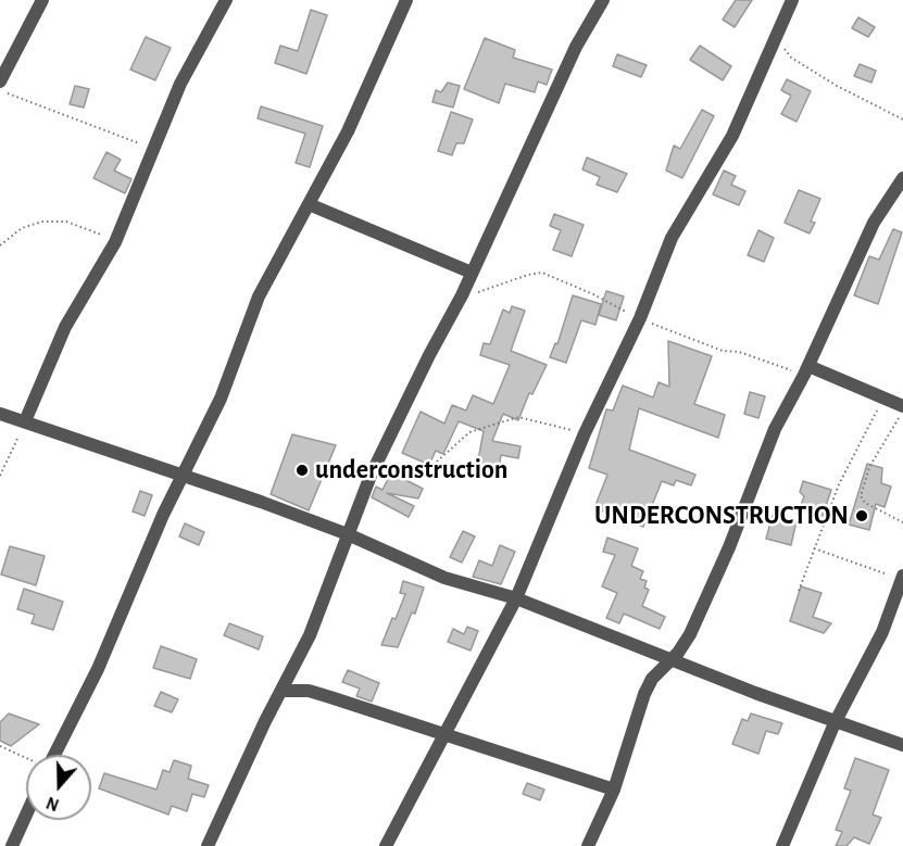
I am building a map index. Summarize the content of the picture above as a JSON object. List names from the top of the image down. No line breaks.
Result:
{"places":["underconstruction","UNDERCONSTRUCTION"],"north":"bottom"}
